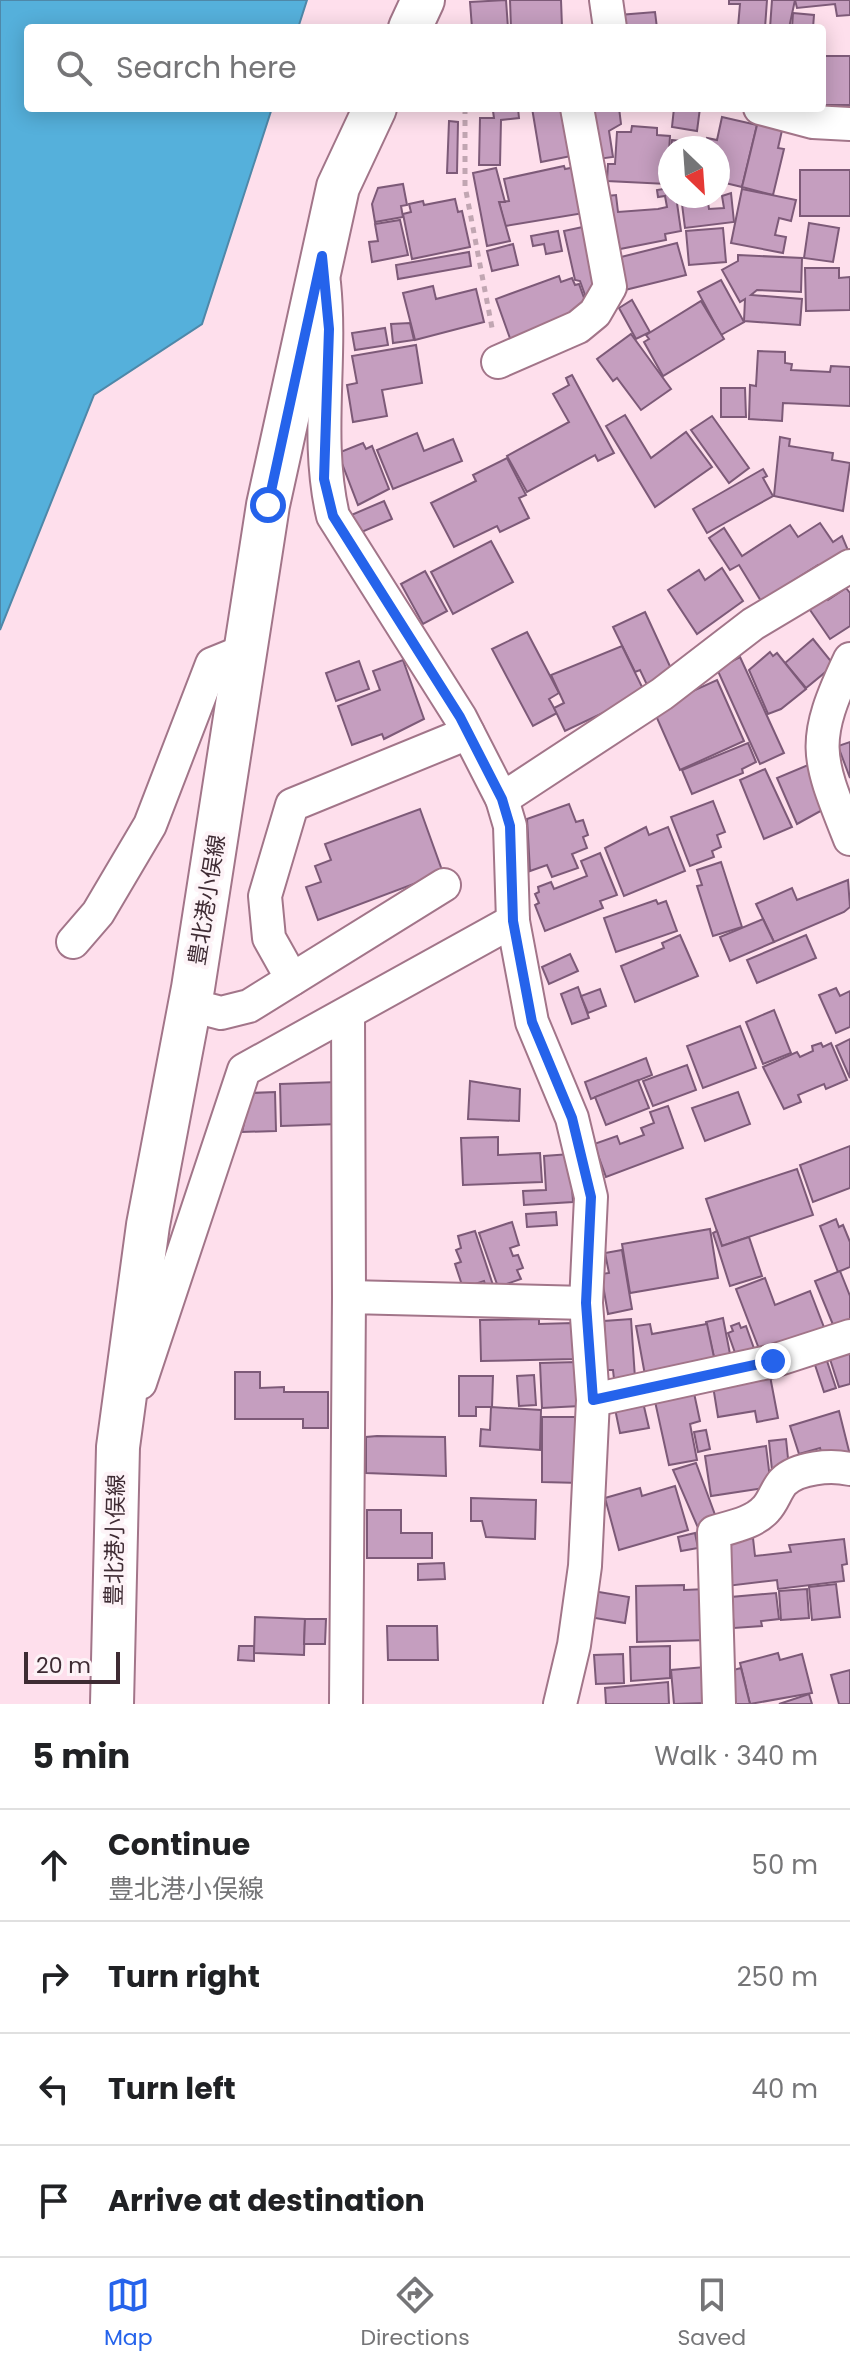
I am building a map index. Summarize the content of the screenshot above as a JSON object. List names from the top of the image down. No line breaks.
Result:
{"streets":{"main road":["豊北港小俣線"]},"scale_bar":"20 m","north":"bottom right","page":{"search":"Search here","scale":"20 m","heading":["5 min","Walk · 340 m"],"list":[["Continue","豊北港小俣線","50 m"],["Turn right","250 m"],["Turn left","40 m"],"Arrive at destination"],"nav":["Map","Directions","Saved"]}}
